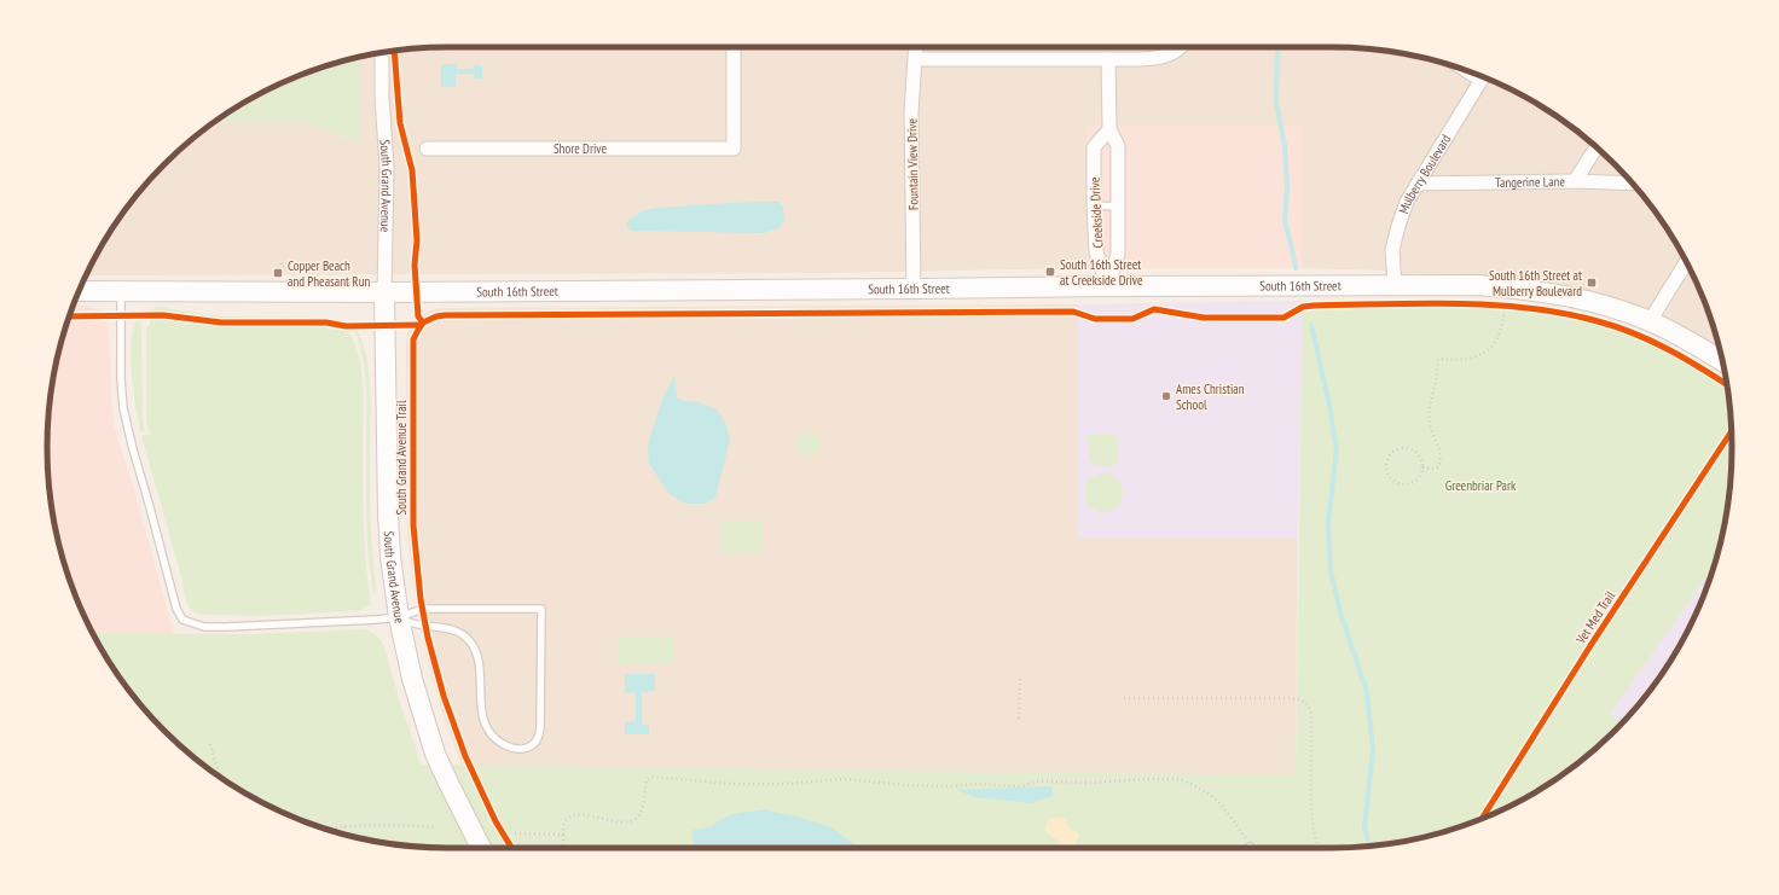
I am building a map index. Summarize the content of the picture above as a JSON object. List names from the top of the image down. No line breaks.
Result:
{"streets":{"main road":["South Grand Avenue","South 16th Street"],"street":["Shore Drive","Fountain View Drive","Mulberry Boulevard","Tangerine Lane","Creekside Drive"],"cycle path":["South Grand Avenue Trail","Vet Med Trail"]},"crossings":[["Fountain View Drive","South 16th Street"],["Mulberry Boulevard","Tangerine Lane"],["Mulberry Boulevard","South 16th Street"],["South Grand Avenue","South 16th Street"],["Creekside Drive","South 16th Street"]],"parks":["Greenbriar Park"],"places":{"transit":["South 16th Street at Creekside Drive","Copper Beach and Pheasant Run","South 16th Street at Mulberry Boulevard"],"other":["Ames Christian School"]}}
